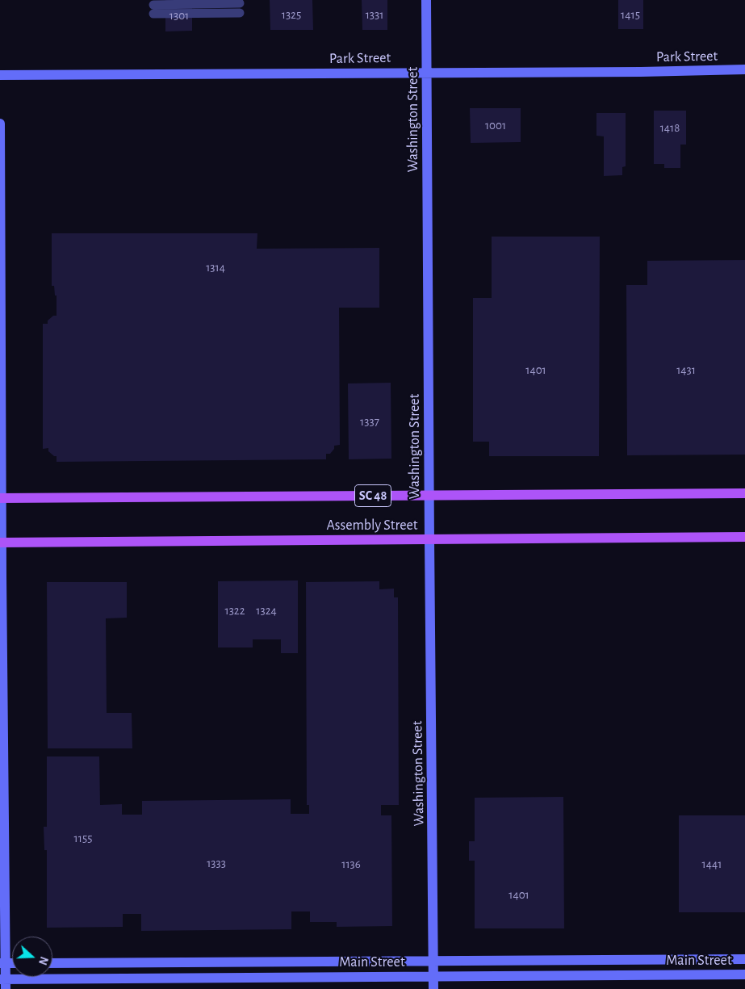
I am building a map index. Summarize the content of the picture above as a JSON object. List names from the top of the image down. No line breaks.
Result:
{"streets":{"main road":["SC 48","Assembly Street"],"street":["Park Street","Washington Street","Main Street"]},"crossings":[["Park Street","Washington Street"],["Washington Street","Assembly Street"],["Washington Street","Main Street"]],"house_numbers":["1325","1331","1415","1301","1001","1418","1314","1401","1431","1337","1322","1324","1155","1333","1136","1441","1401"],"north":"right"}
